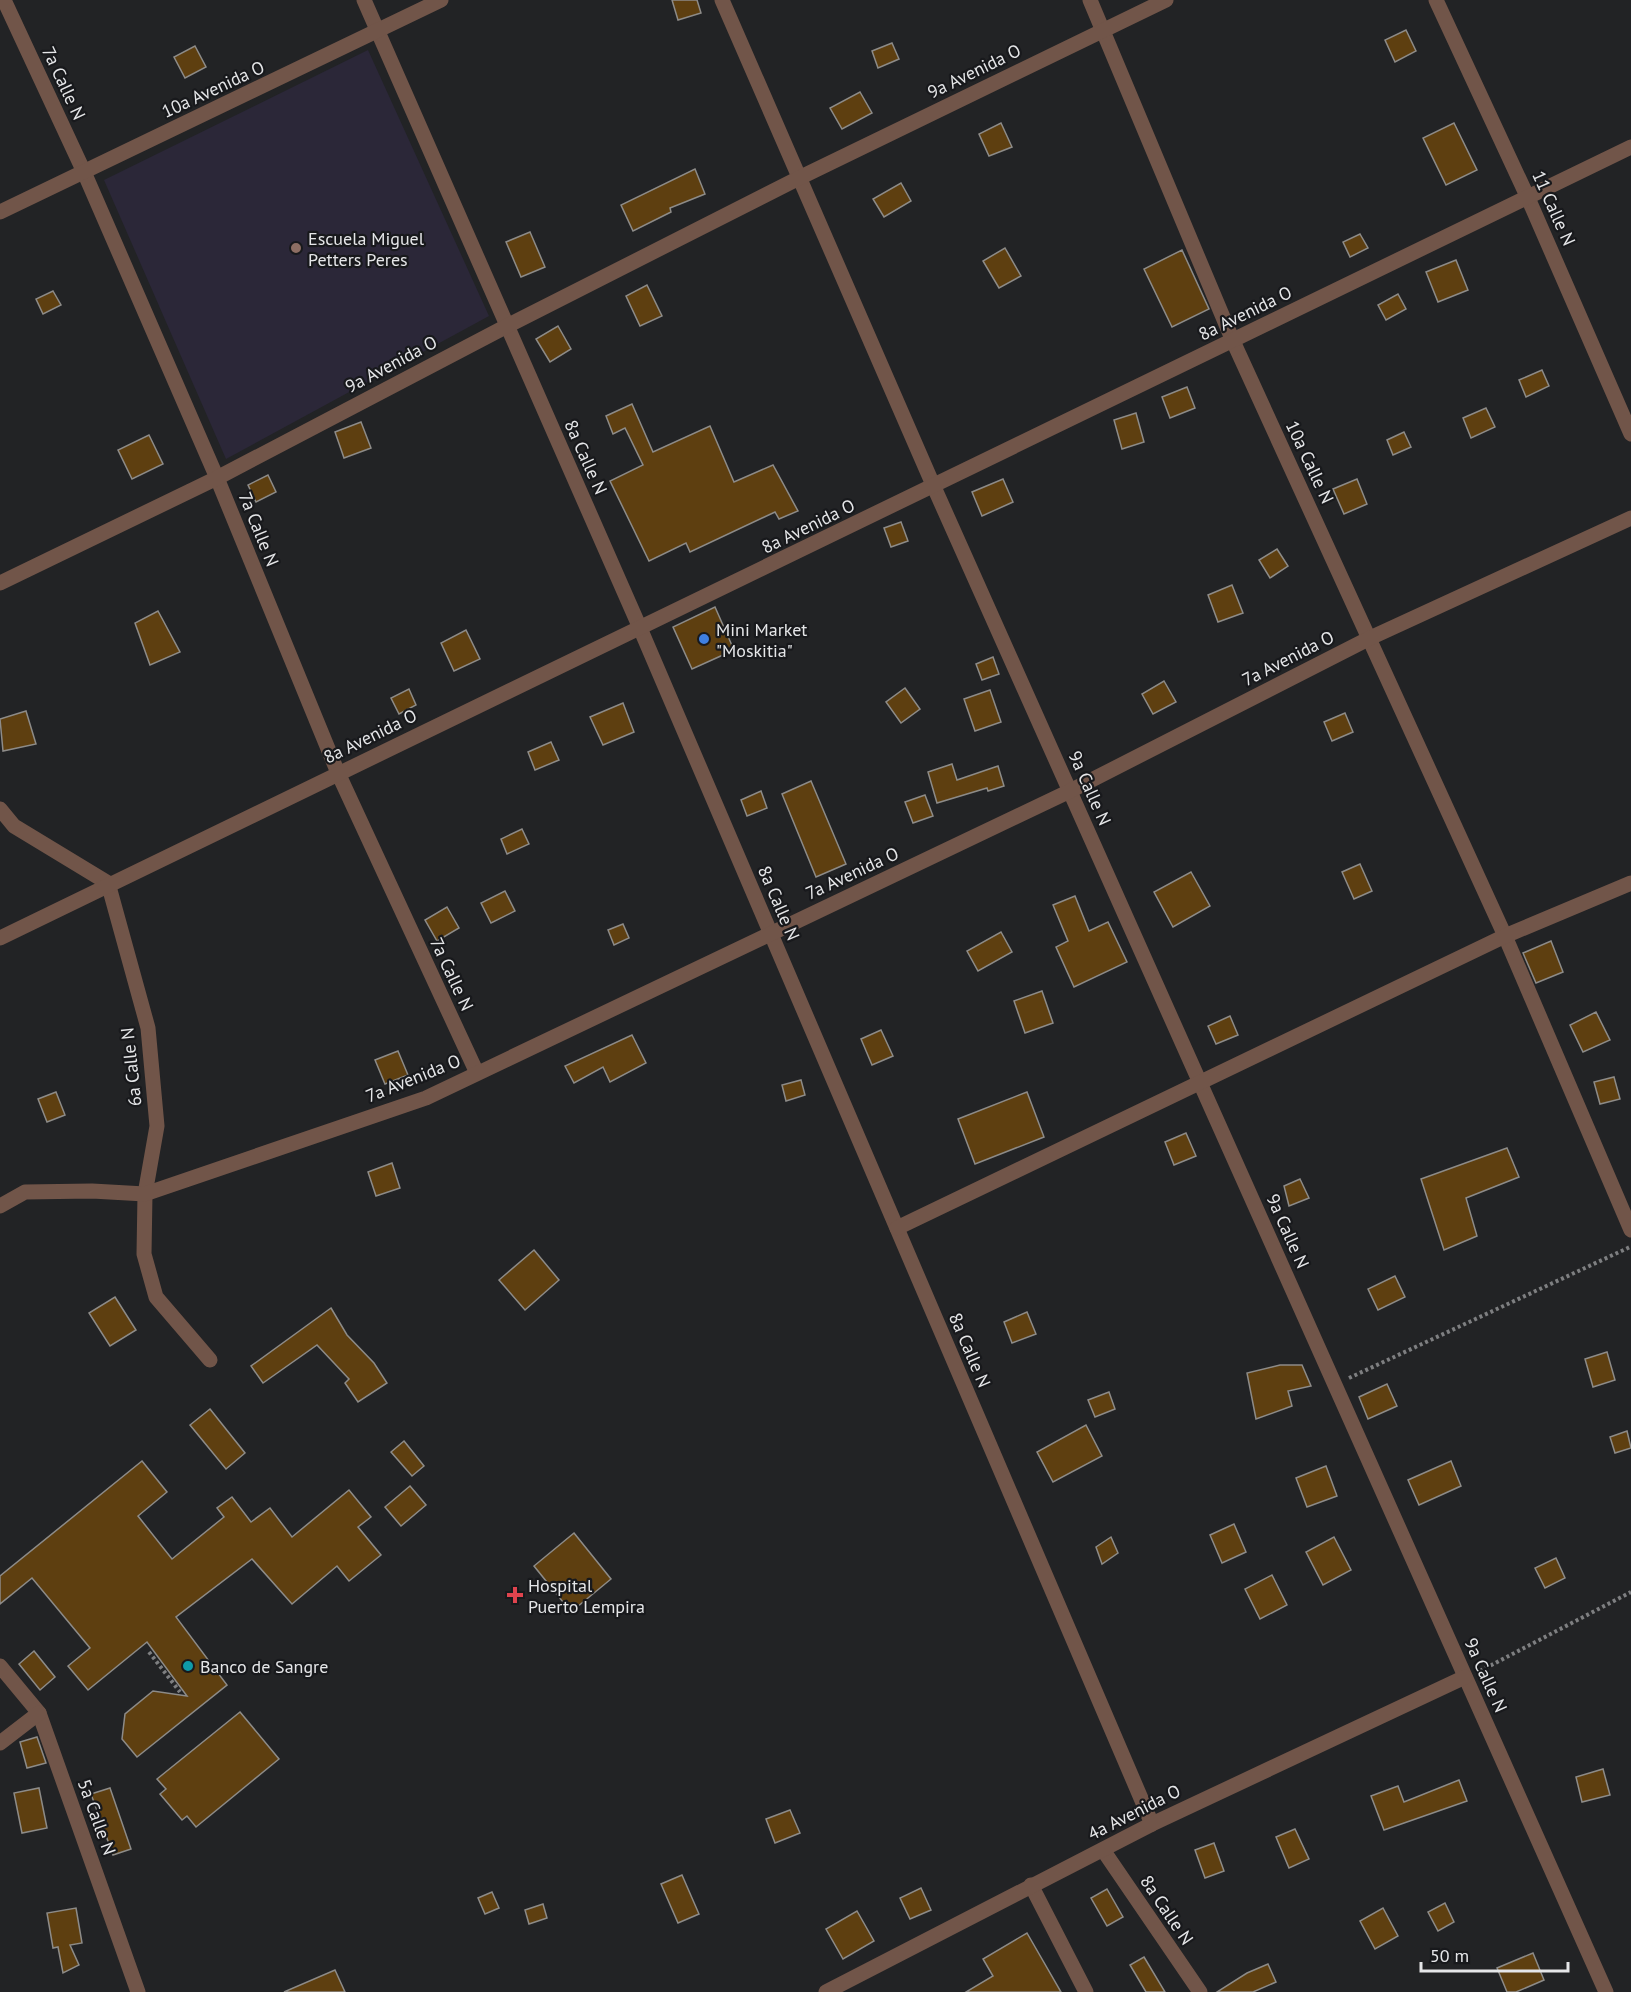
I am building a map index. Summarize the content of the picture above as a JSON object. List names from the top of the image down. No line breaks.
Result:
{"streets":{"street":["9a Avenida O","7a Calle N","10a Avenida O","11 Calle N","8a Avenida O","8a Calle N","10a Calle N","7a Avenida O","9a Calle N","6a Calle N","4a Avenida O","5a Calle N"]},"crossings":[["9a Avenida O","7a Calle N"],["9a Avenida O","8a Calle N"],["9a Avenida O","10a Calle N"],["7a Calle N","10a Avenida O"],["7a Calle N","8a Avenida O"],["7a Calle N","7a Avenida O"],["10a Avenida O","8a Calle N"],["11 Calle N","8a Avenida O"],["8a Avenida O","8a Calle N"],["8a Avenida O","10a Calle N"],["8a Avenida O","9a Calle N"],["8a Avenida O","6a Calle N"],["8a Calle N","7a Avenida O"],["8a Calle N","4a Avenida O"],["10a Calle N","7a Avenida O"],["7a Avenida O","9a Calle N"],["7a Avenida O","6a Calle N"],["9a Calle N","4a Avenida O"]],"places":{"other":["Escuela Miguel Petters Peres","Mini Market \"Moskitia\"","Banco de Sangre"],"health":["Hospital Puerto Lempira"]},"scale_bar":"50 m"}
